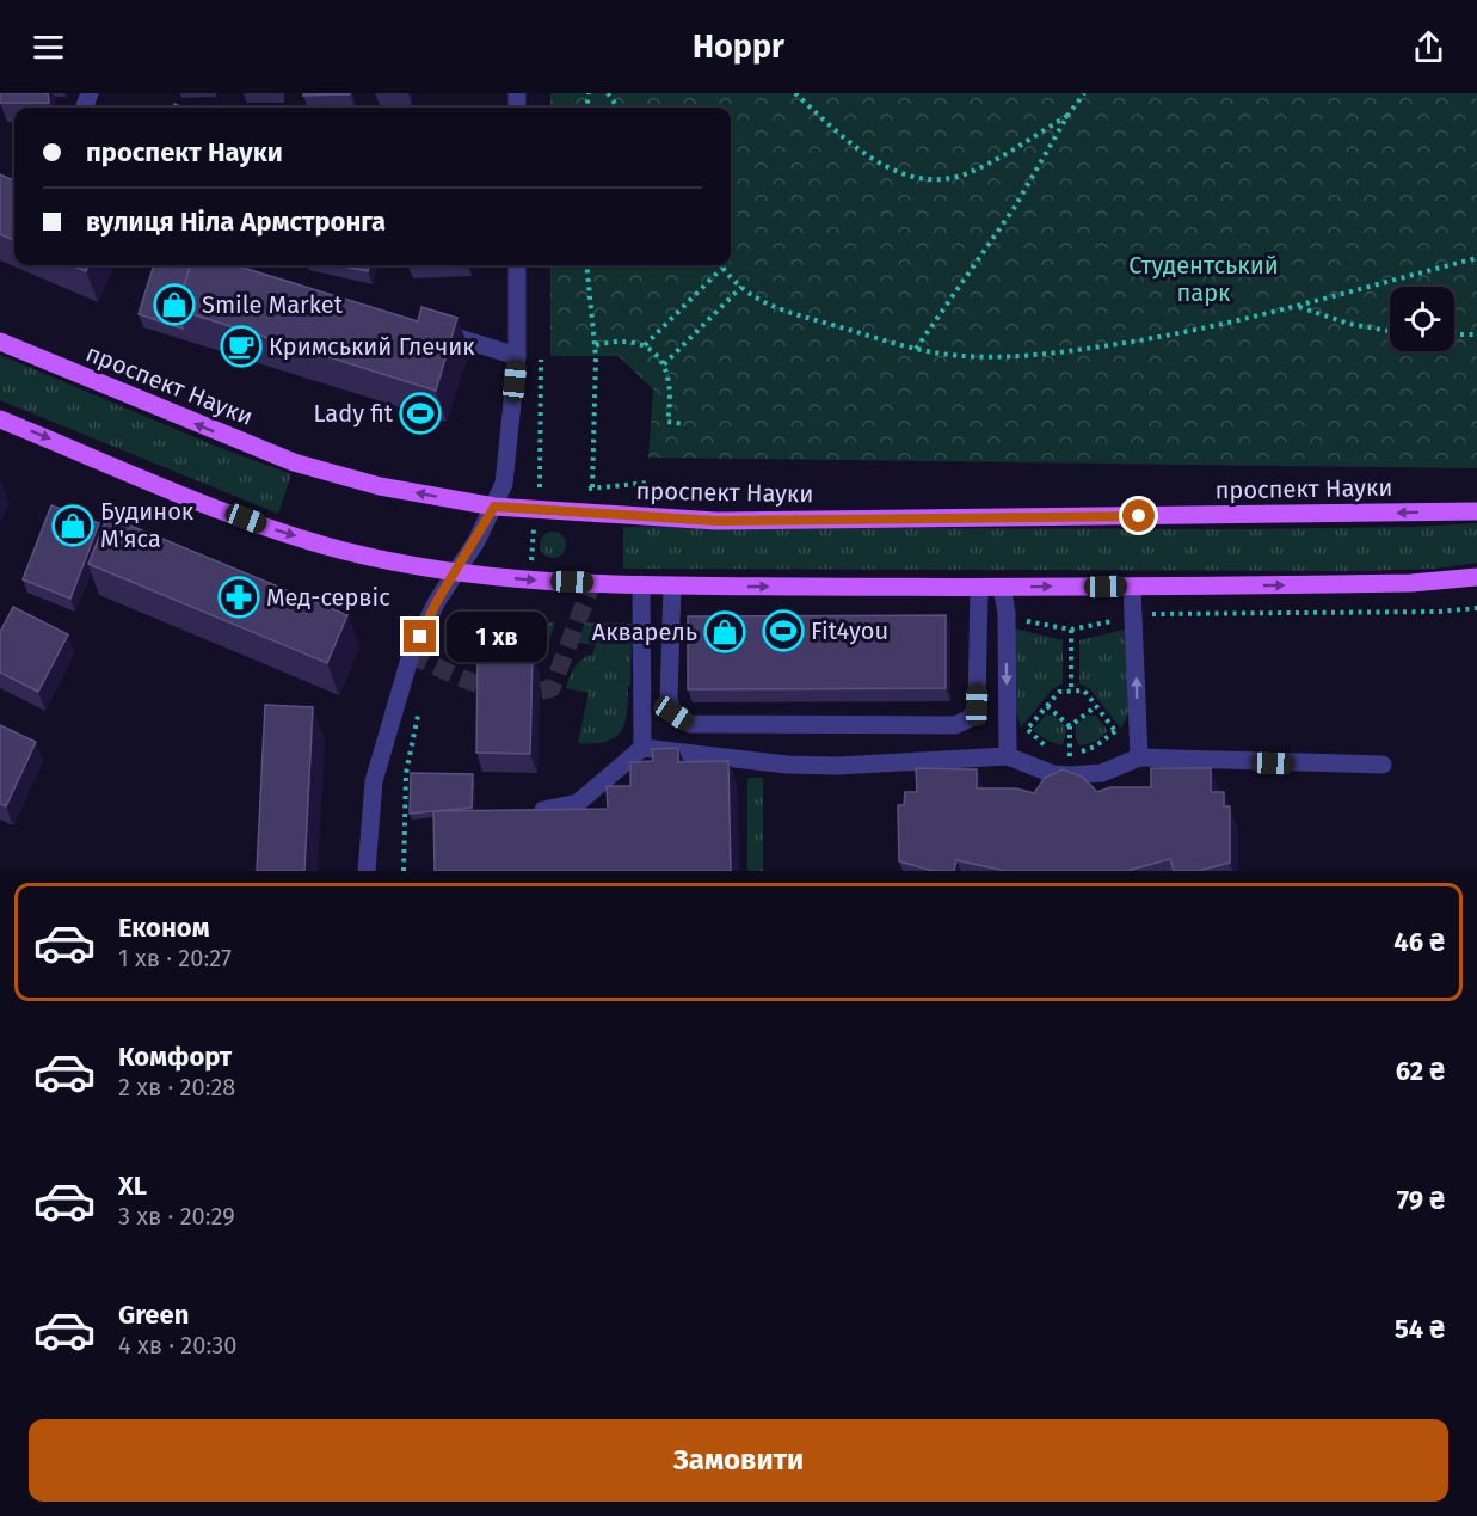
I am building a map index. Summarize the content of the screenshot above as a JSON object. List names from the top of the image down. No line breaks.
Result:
{"streets":{"main road":["проспект Науки"]},"parks":["Студентський парк"],"places":{"shop":["Smile Market","Будинок М'яса","Акварель"],"cafe":["Кримський Глечик"],"sports":["Lady fit","Fit4you"],"pharmacy":["Мед-сервіс"]},"page":{"header":"Hoppr","banner":["проспект Науки","вулиця Ніла Армстронга"],"bubble":"1 хв","list":[{"name":"Економ","note":"1 хв · 20:27","value":"46 ₴"},{"name":"Комфорт","note":"2 хв · 20:28","value":"62 ₴"},{"name":"XL","note":"3 хв · 20:29","value":"79 ₴"},{"name":"Green","note":"4 хв · 20:30","value":"54 ₴"}],"buttons":"Замовити"}}
